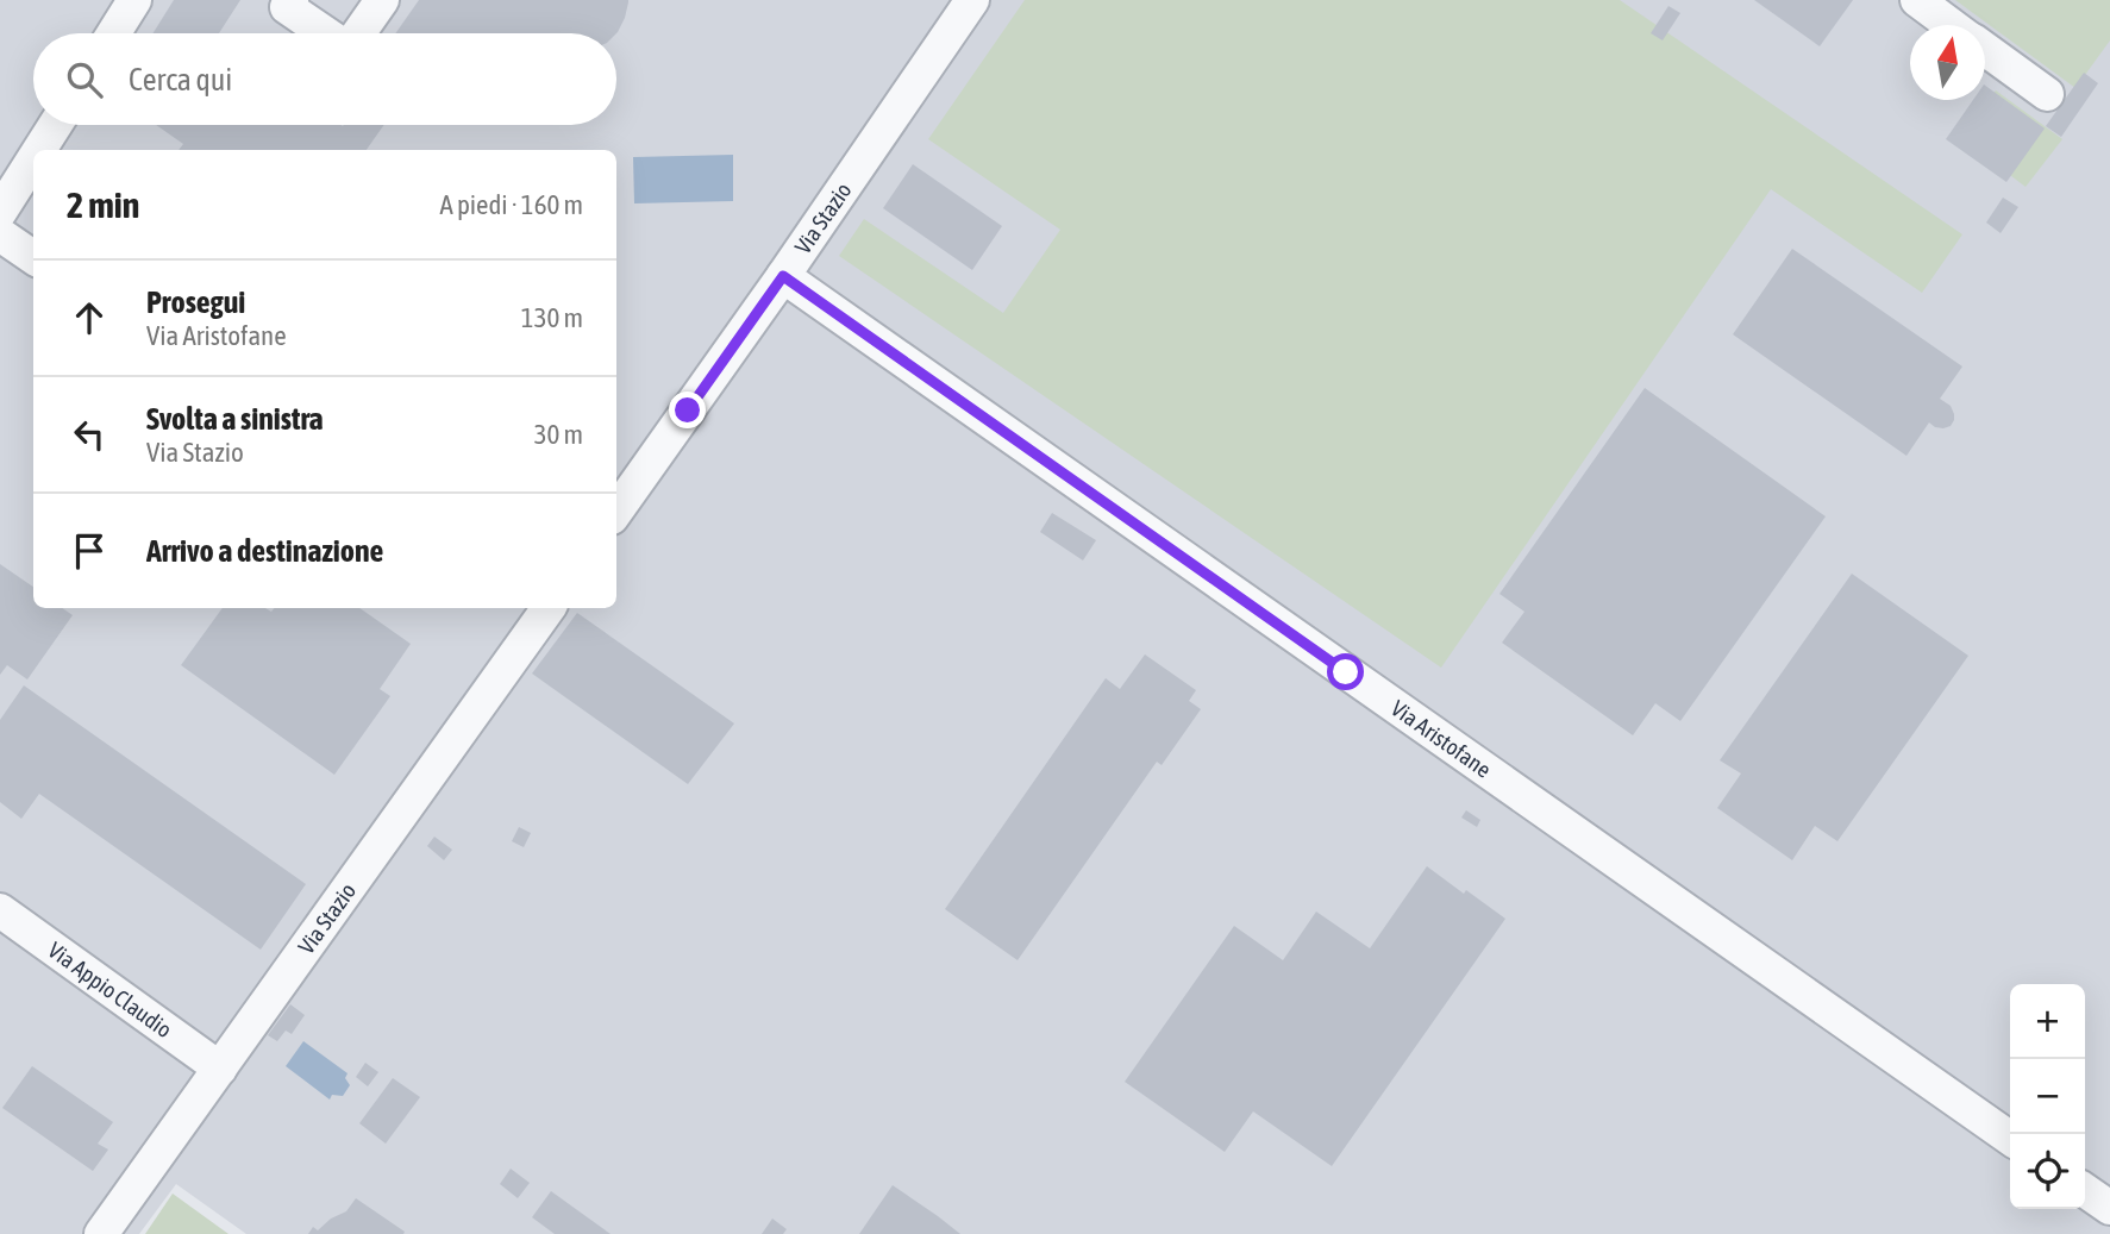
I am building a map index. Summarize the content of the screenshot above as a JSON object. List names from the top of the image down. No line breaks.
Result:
{"streets":{"street":["Via Stazio","Via Aristofane","Via Appio Claudio"]},"crossings":[["Via Stazio","Via Aristofane"],["Via Stazio","Via Appio Claudio"]],"north":"top","page":{"search":"Cerca qui","heading":["2 min","A piedi · 160 m"],"list":[["Prosegui","Via Aristofane","130 m"],["Svolta a sinistra","Via Stazio","30 m"],"Arrivo a destinazione"],"map_buttons":["+","−"]}}
